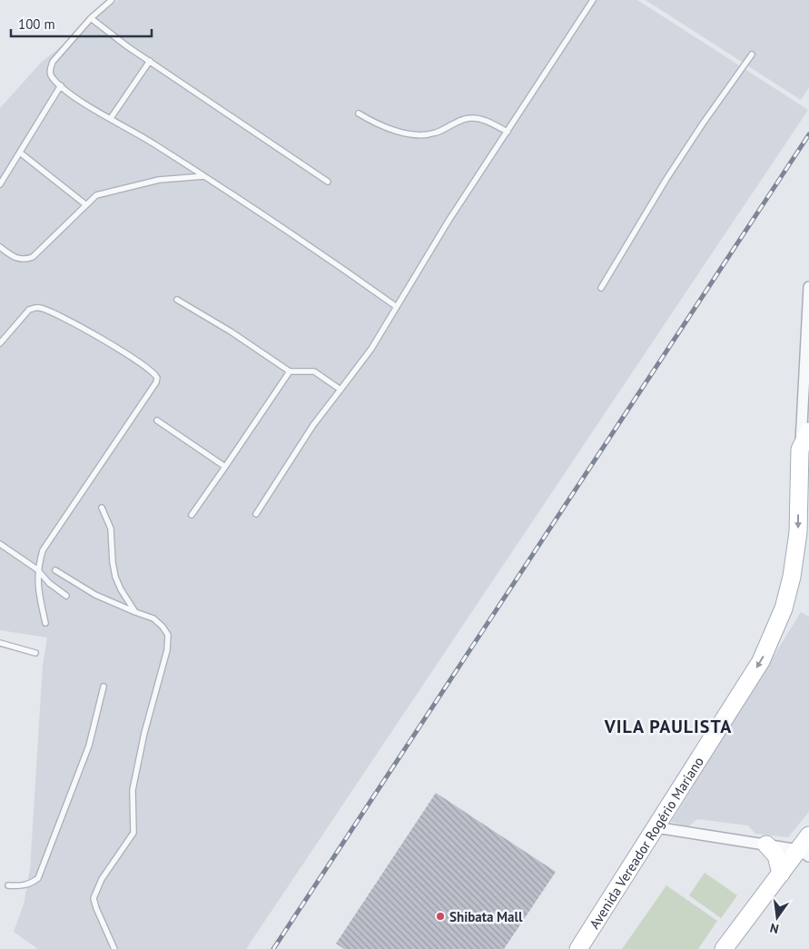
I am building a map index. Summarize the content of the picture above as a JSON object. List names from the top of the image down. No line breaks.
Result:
{"streets":{"main road":["Avenida Vereador Rogério Mariano"]},"one_way":["Avenida Vereador Rogério Mariano"],"districts":["VILA PAULISTA"],"places":["Shibata Mall"],"scale_bar":"100 m","north":"bottom"}
